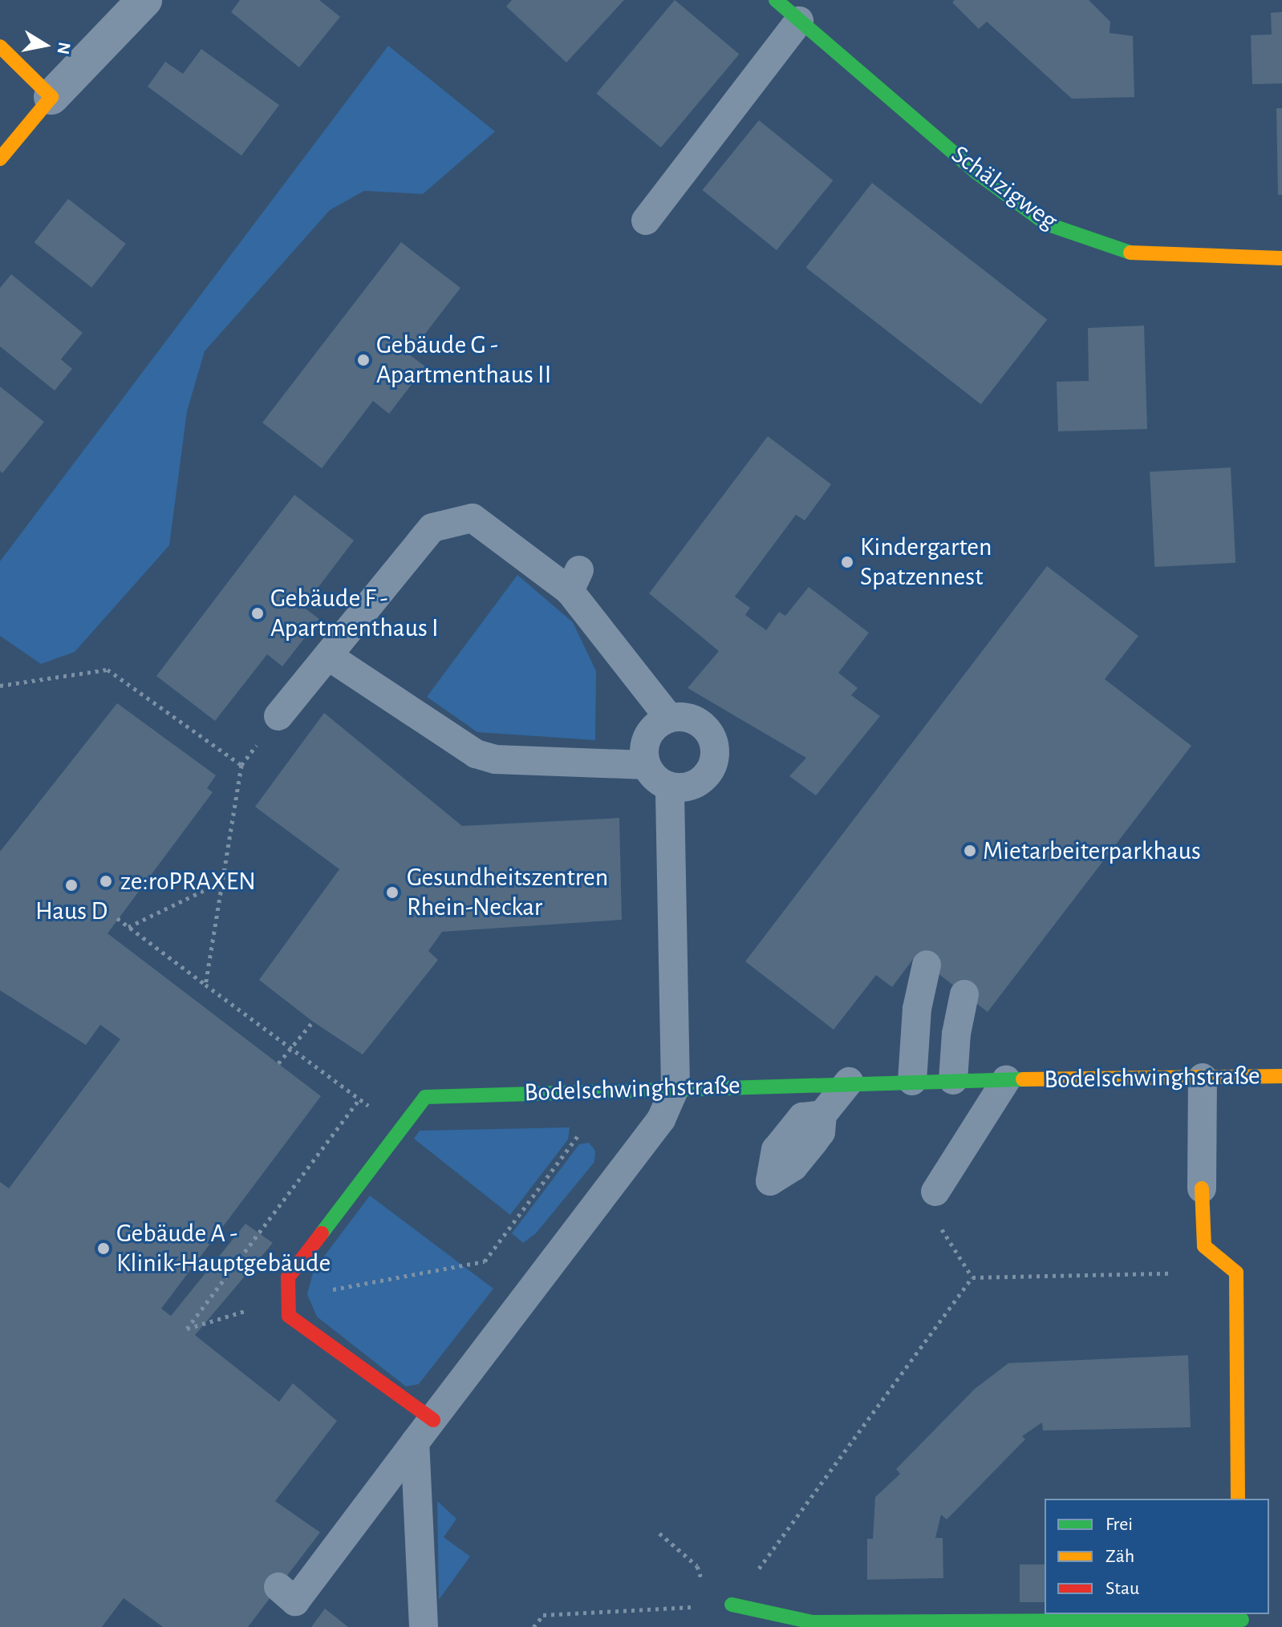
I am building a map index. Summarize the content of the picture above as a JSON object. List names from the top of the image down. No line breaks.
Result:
{"streets":{"street":["Schälzigweg","Bodelschwinghstraße"]},"places":["Gebäude G - Apartmenthaus II","Kindergarten Spatzennest","Gebäude F - Apartmenthaus I","Mietarbeiterparkhaus","ze:roPRAXEN","Haus D","Gesundheitszentren Rhein-Neckar","Gebäude A - Klinik-Hauptgebäude"],"legend":["Frei","Zäh","Stau"],"north":"right"}
